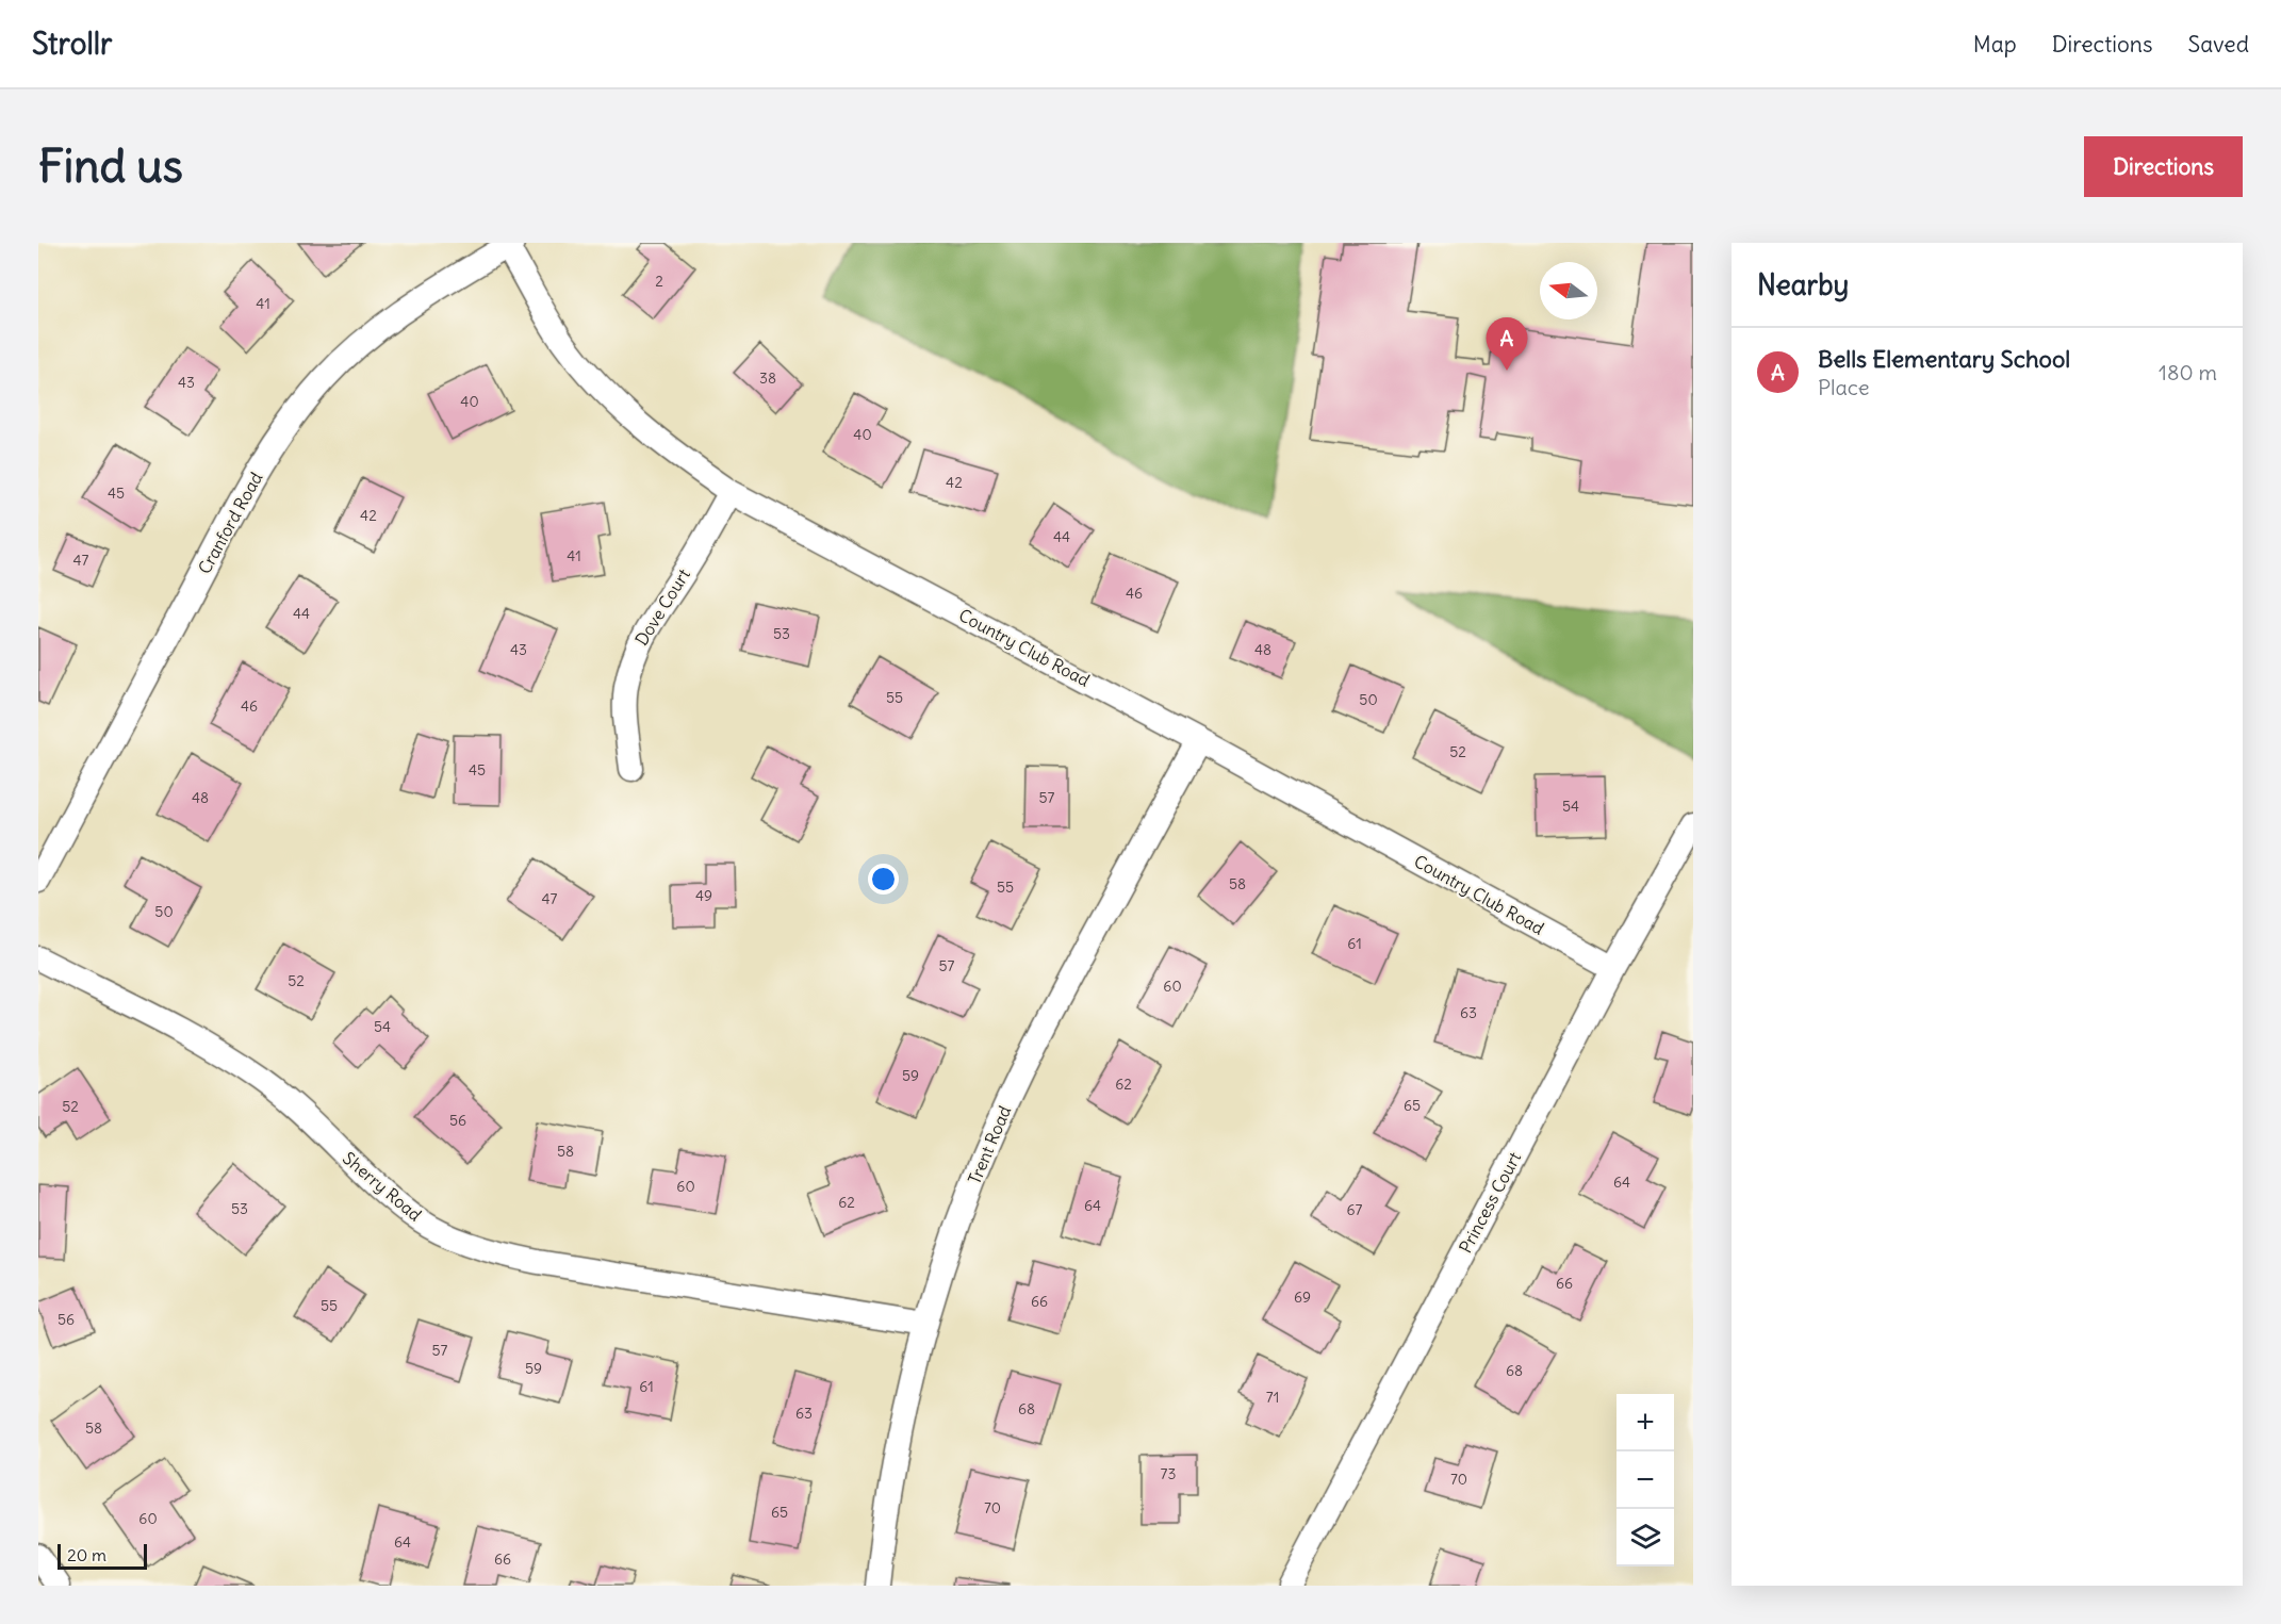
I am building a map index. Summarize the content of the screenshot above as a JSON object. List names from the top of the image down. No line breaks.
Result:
{"streets":{"street":["Cranford Road","Dove Court","Country Club Road","Trent Road","Sherry Road","Princess Court"]},"crossings":[["Cranford Road","Country Club Road"],["Dove Court","Country Club Road"],["Country Club Road","Trent Road"],["Country Club Road","Princess Court"],["Trent Road","Sherry Road"]],"house_numbers":["2","41","38","43","40","40","42","45","42","44","41","47","46","44","53","43","48","55","50","46","52","45","48","57","54","58","55","49","47","50","61","57","52","60","63","54","59","62","65","52","56","58","64","60","62","64","53","67","66","69","66","55","56","57","59","68","61","71","68","63","58","73","70","70","65","60","64","66"],"scale_bar":"20 m","north":"left","page":{"header":"Strollr","nav":["Map","Directions","Saved"],"buttons":"Directions","title":"Find us","heading":"Nearby","pins":"A","list":[{"mark":"A","name":"Bells Elementary School","note":"Place","value":"180 m"}],"map_buttons":["+","−"],"scale":"20 m"}}
